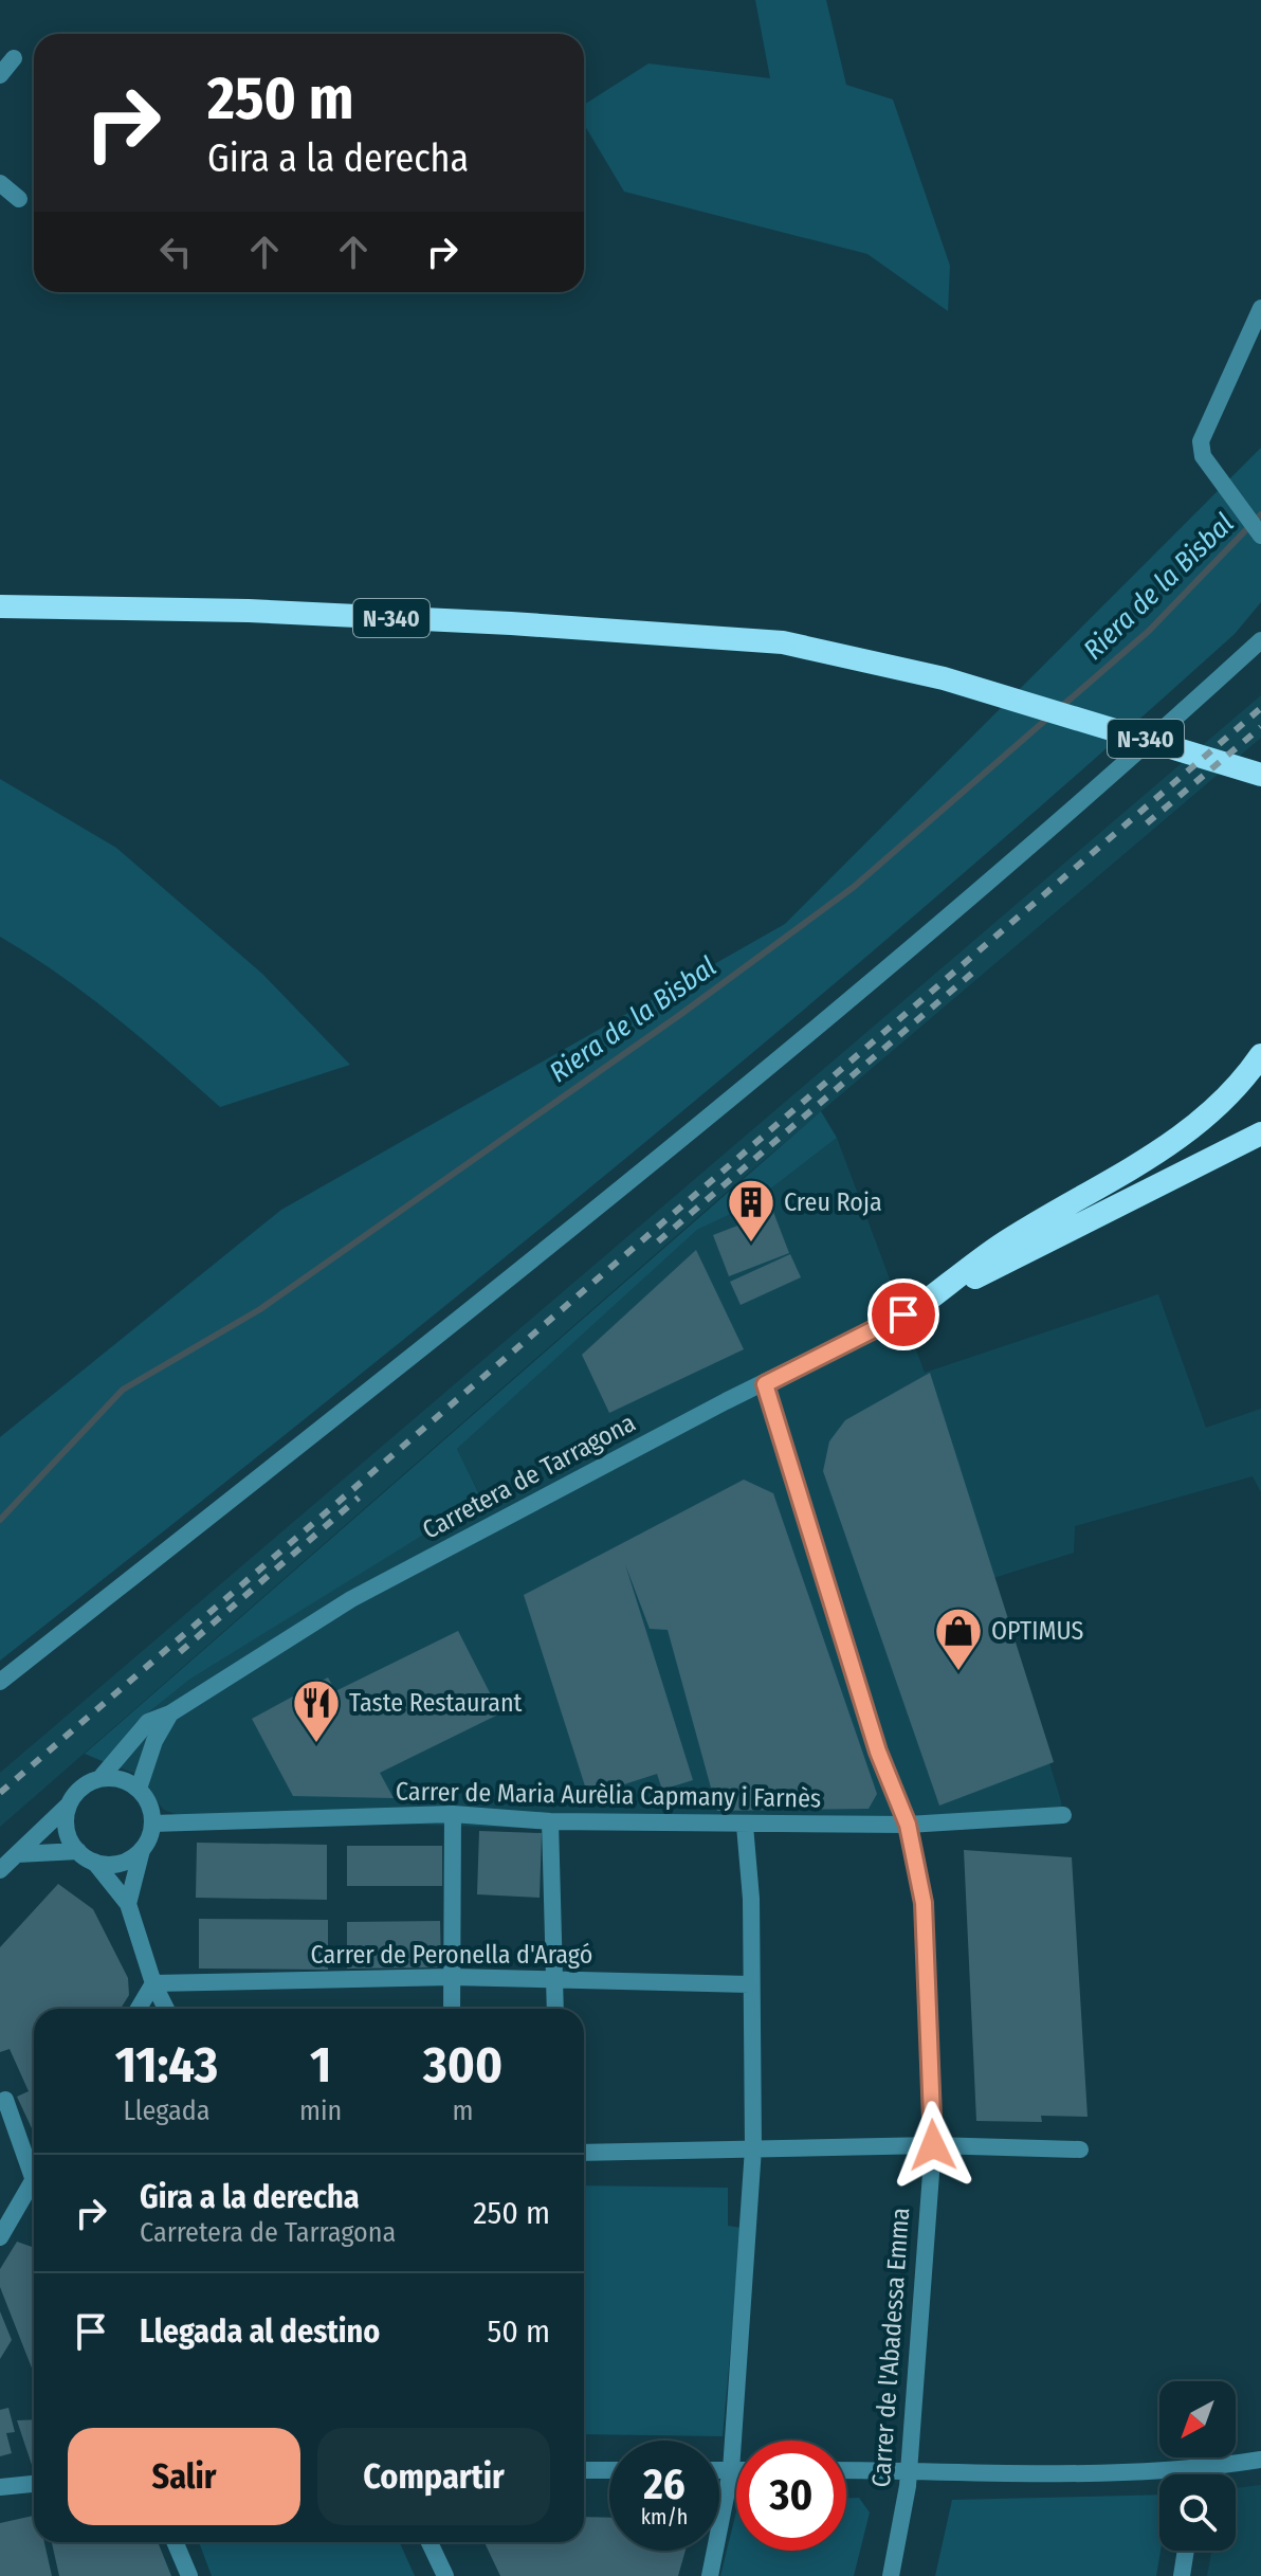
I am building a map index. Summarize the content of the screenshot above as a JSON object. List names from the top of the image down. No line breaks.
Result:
{"streets":{"highway":["N-340"],"street":["Carretera de Tarragona","Carrer de Maria Aurèlia Capmany i Farnès","Carrer de Peronella d'Aragó","Carrer de l'Abadessa Emma"]},"crossings":[["Carretera de Tarragona","Carrer de Maria Aurèlia Capmany i Farnès"],["Carretera de Tarragona","Carrer de l'Abadessa Emma"],["Carrer de Maria Aurèlia Capmany i Farnès","Carrer de l'Abadessa Emma"]],"water":["Riera de la Bisbal"],"places":{"building":["Creu Roja"],"shop":["OPTIMUS"],"restaurant":["Taste Restaurant"]},"north":"bottom left","page":{"turn":["250 m","Gira a la derecha"],"eta":["11:43","Llegada","1","min","300","m"],"list":[{"name":"Gira a la derecha","note":"Carretera de Tarragona","value":"250 m"},{"name":"Llegada al destino","value":"50 m"}],"buttons":["Salir","Compartir"],"speed":"26 km/h","limit":"30"}}
